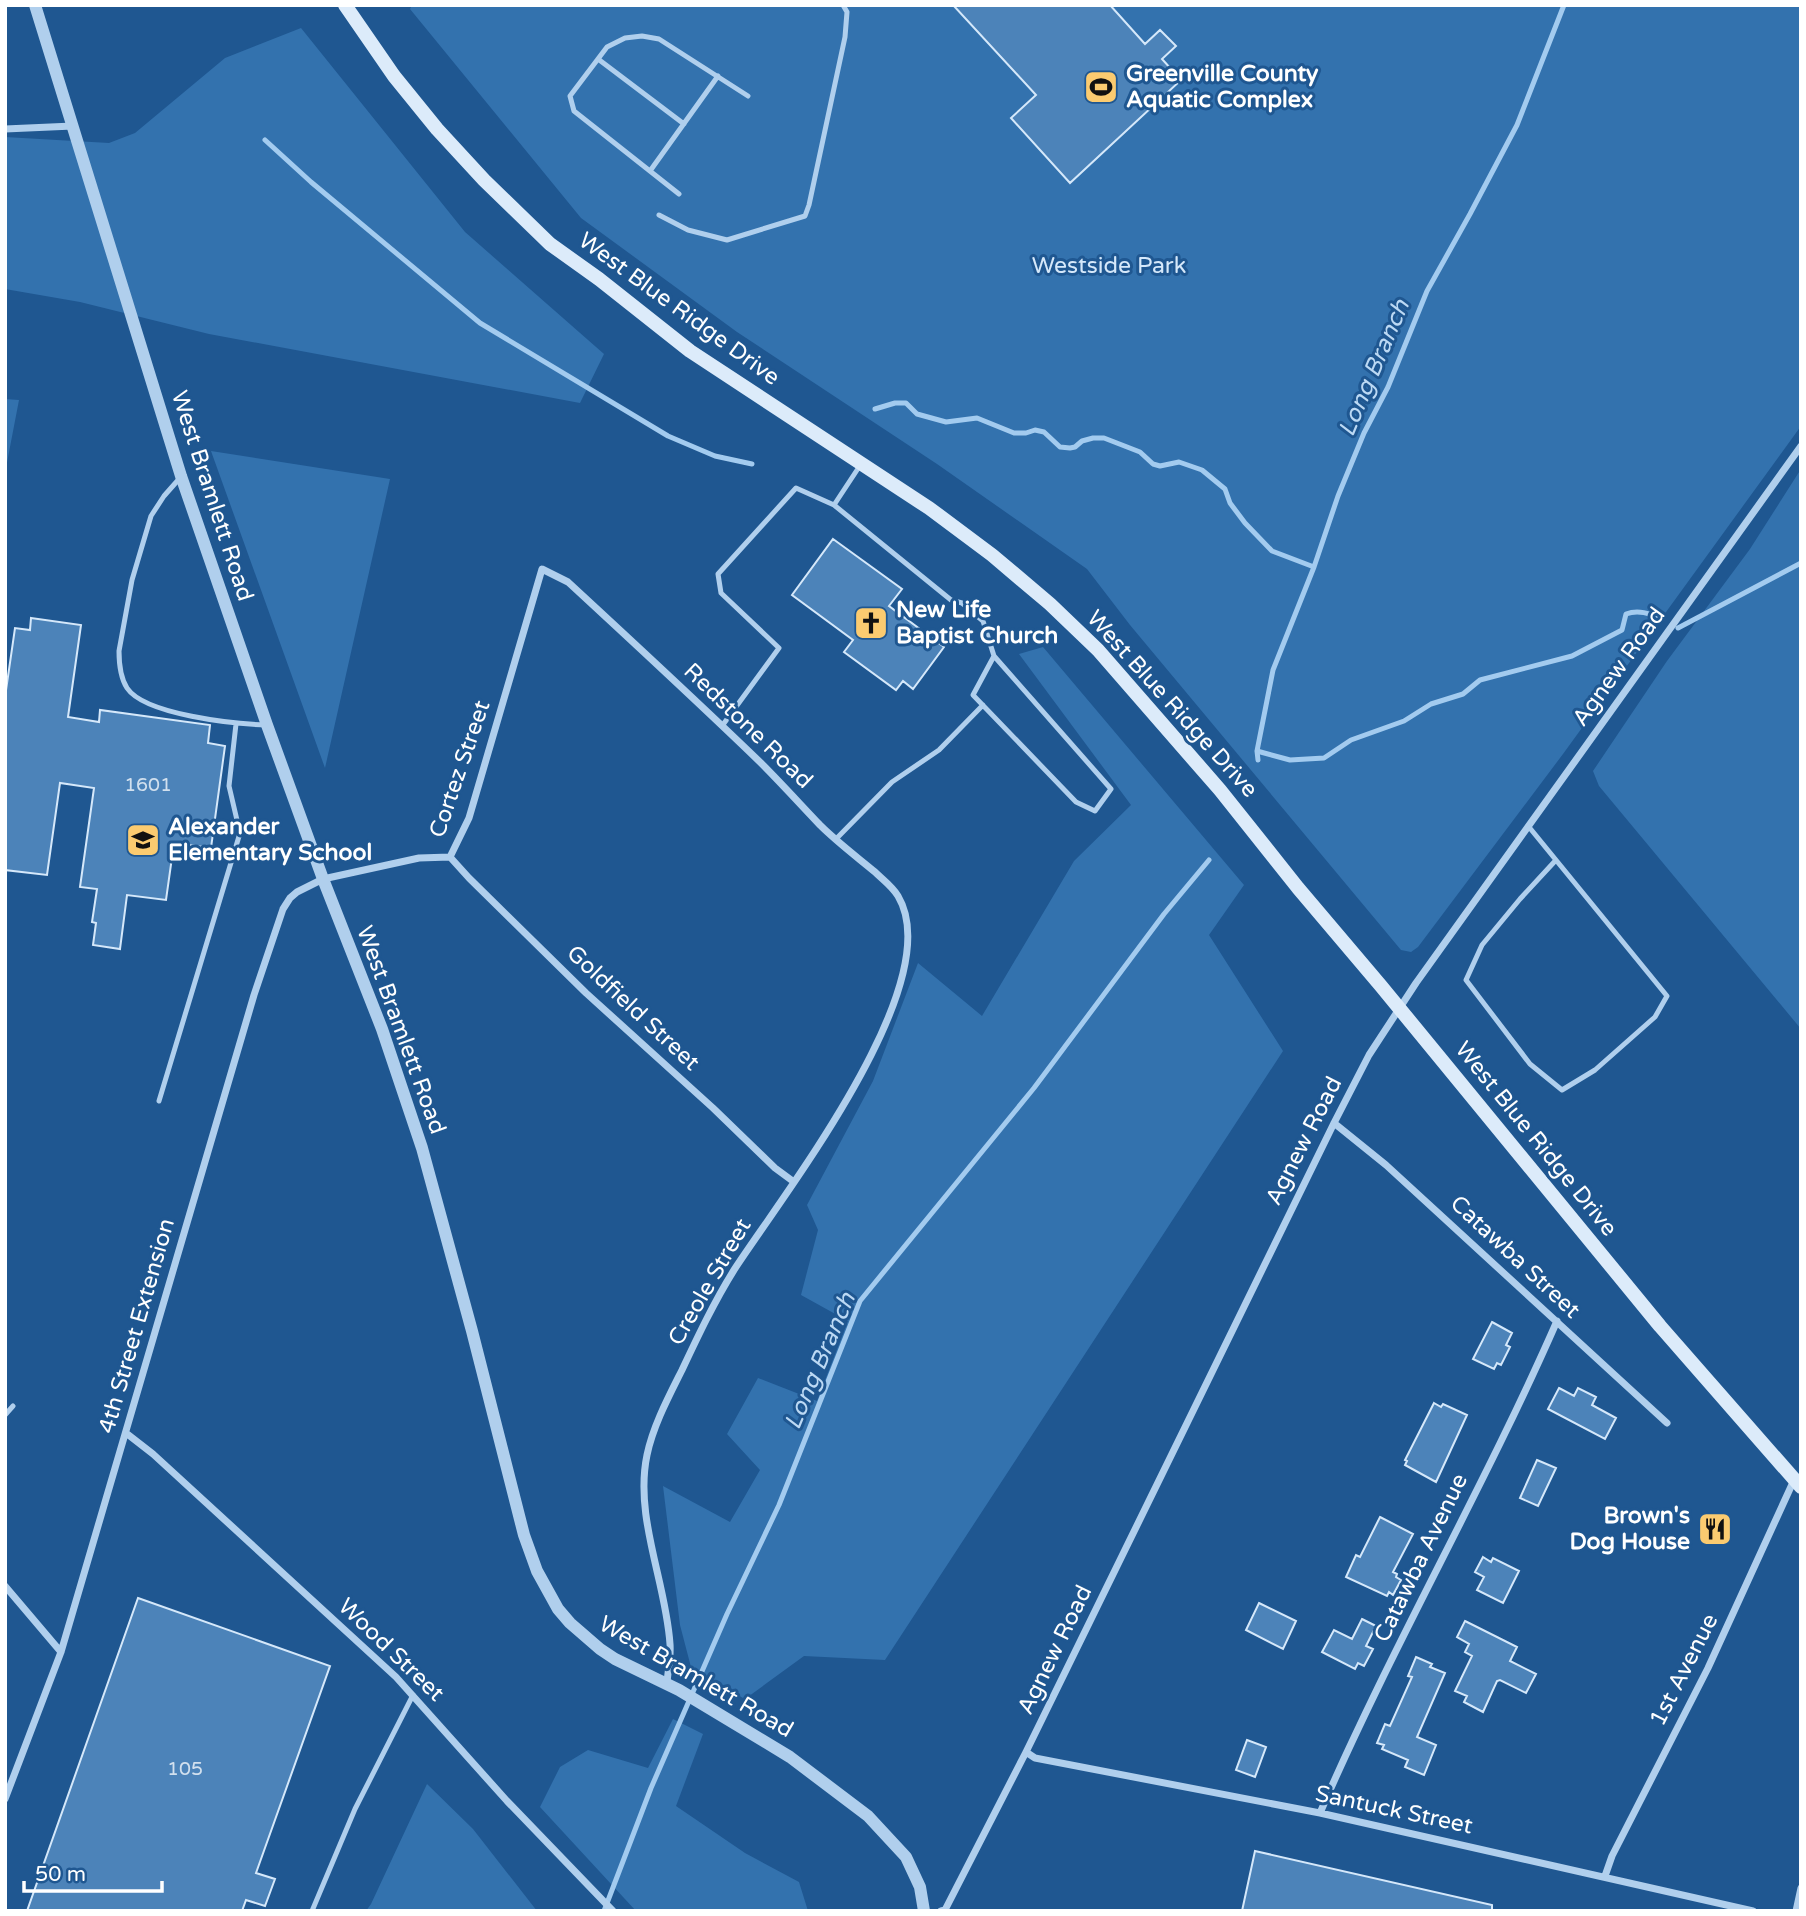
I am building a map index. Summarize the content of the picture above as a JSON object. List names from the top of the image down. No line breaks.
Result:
{"streets":{"main road":["West Blue Ridge Drive"],"street":["West Bramlett Road","Agnew Road","Redstone Road","Cortez Street","Goldfield Street","Catawba Street","Creole Street","4th Street Extension","Catawba Avenue","Wood Street","1st Avenue","Santuck Street"]},"crossings":[["West Blue Ridge Drive","Agnew Road"],["West Blue Ridge Drive","1st Avenue"],["West Bramlett Road","Cortez Street"],["West Bramlett Road","Creole Street"],["West Bramlett Road","4th Street Extension"],["Agnew Road","Catawba Street"],["Agnew Road","Santuck Street"],["Redstone Road","Cortez Street"],["Redstone Road","Creole Street"],["Cortez Street","Goldfield Street"],["Cortez Street","4th Street Extension"],["Goldfield Street","Creole Street"],["Catawba Street","Catawba Avenue"],["4th Street Extension","Wood Street"],["Catawba Avenue","Santuck Street"],["1st Avenue","Santuck Street"]],"water":["Long Branch"],"parks":["Westside Park"],"places":{"sports":["Greenville County Aquatic Complex"],"church":["New Life Baptist Church"],"school or university":["Alexander Elementary School"],"restaurant":["Brown's Dog House"]},"house_numbers":["1601","105"],"scale_bar":"50 m"}
